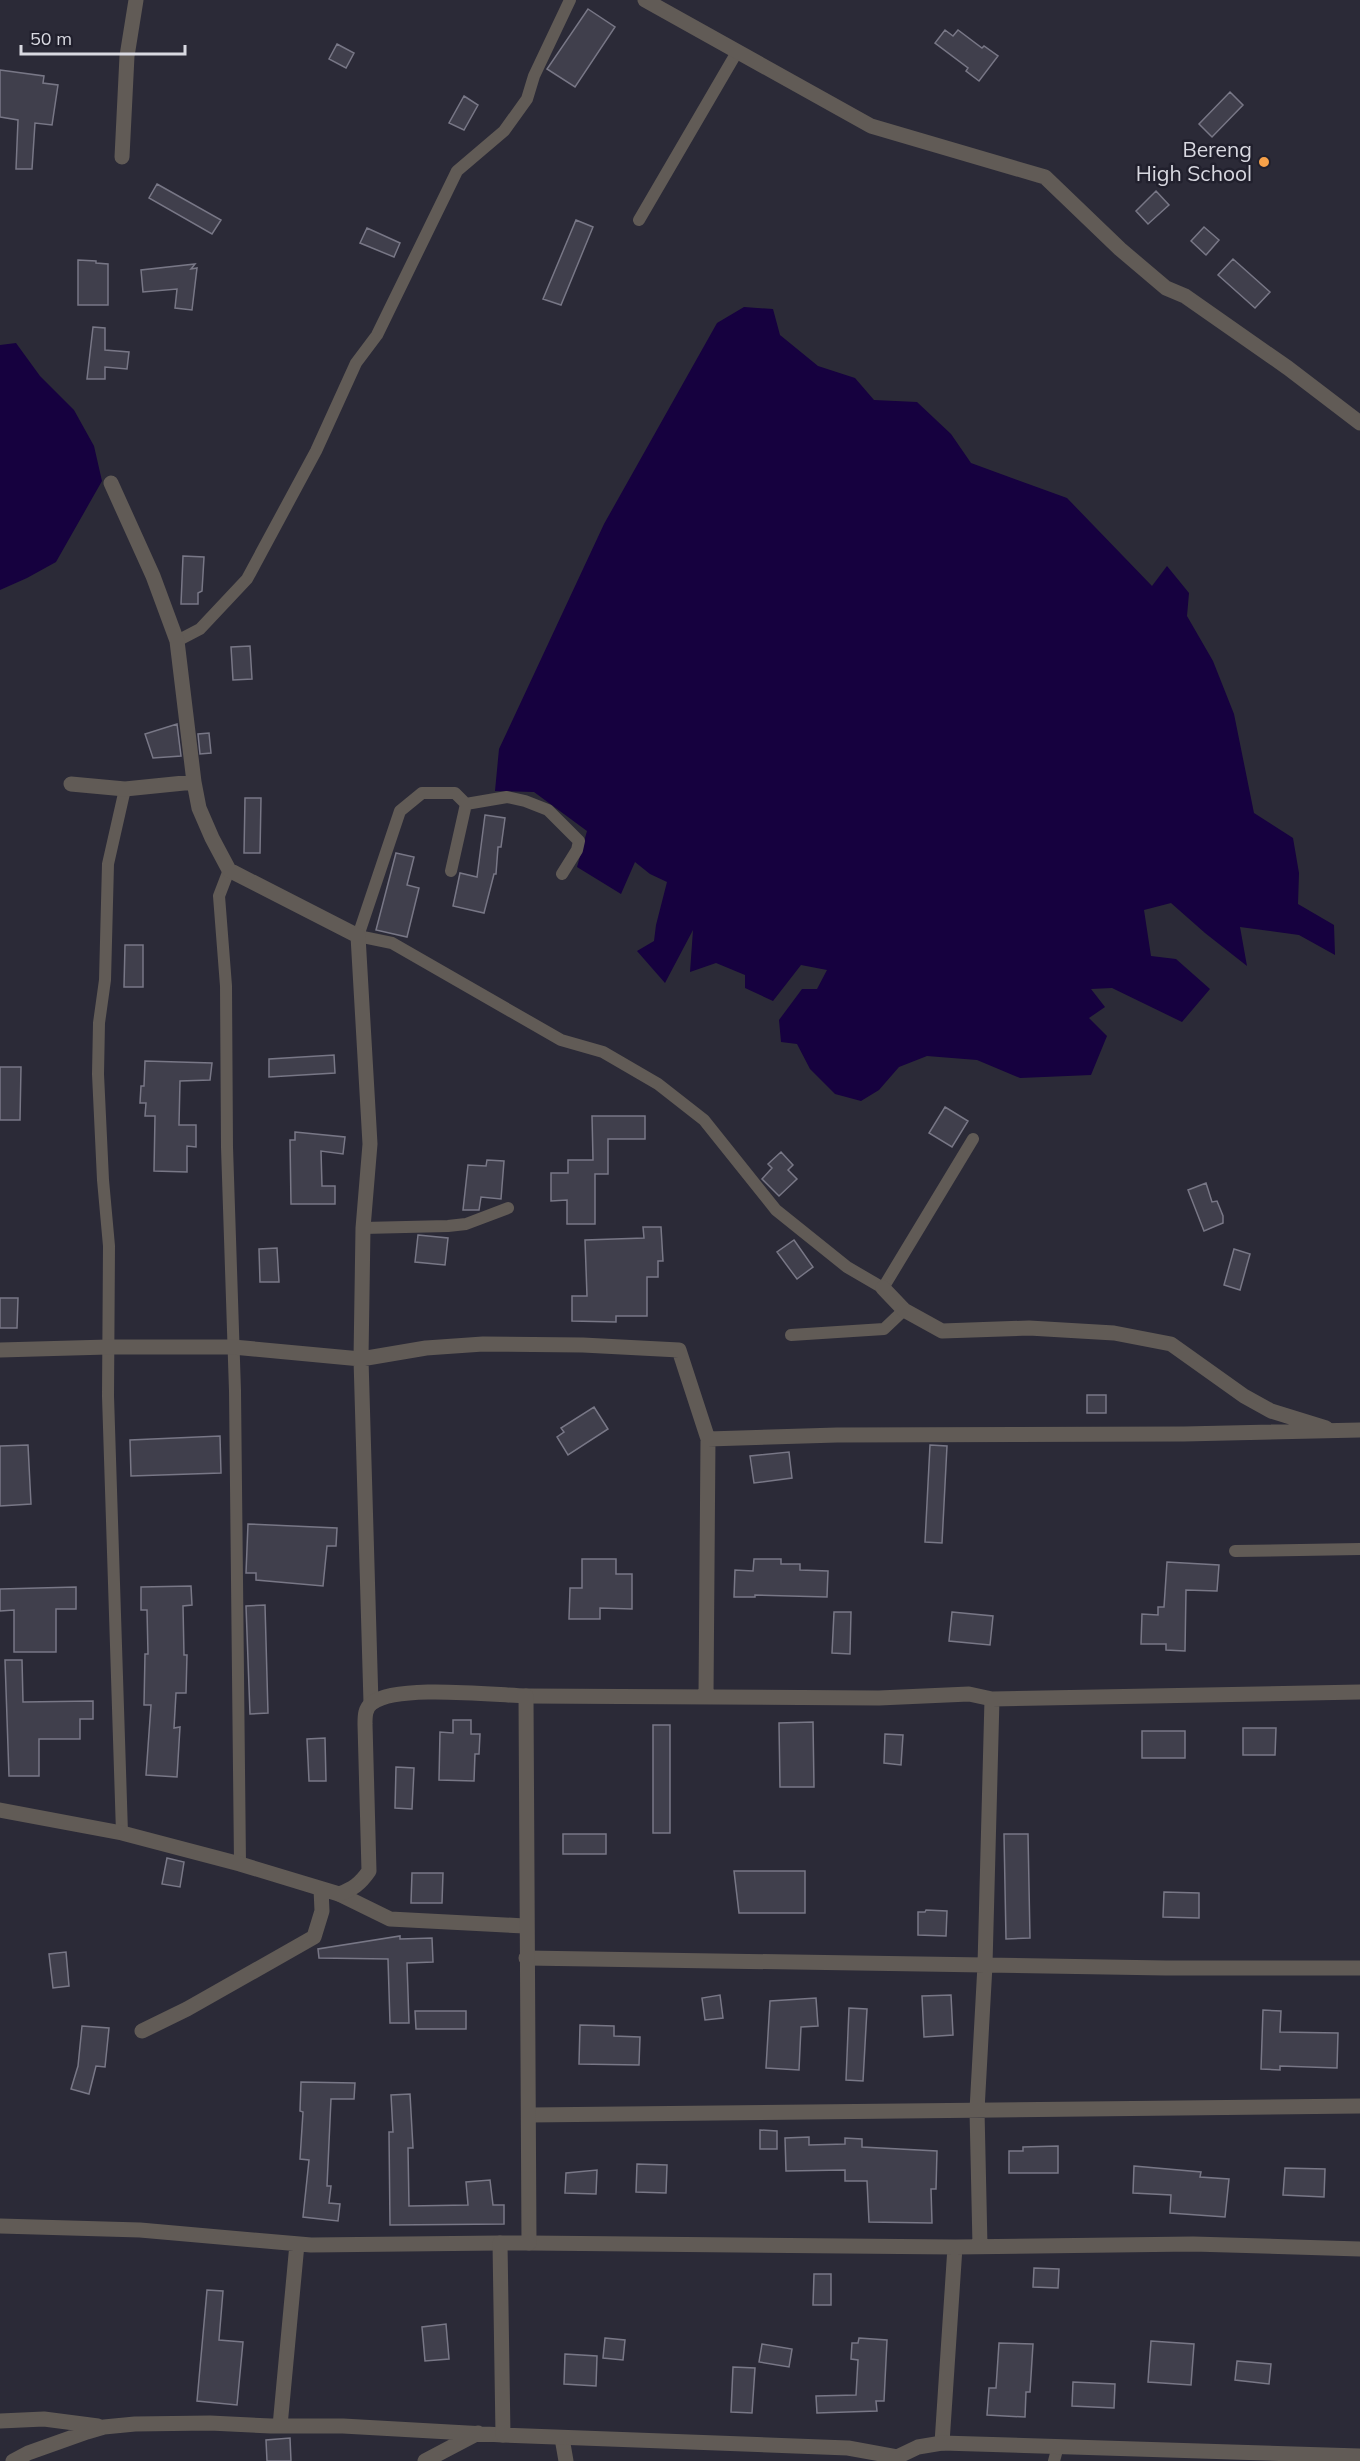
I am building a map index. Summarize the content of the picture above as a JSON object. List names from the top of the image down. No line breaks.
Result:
{"places":["Bereng High School"],"scale_bar":"50 m"}
